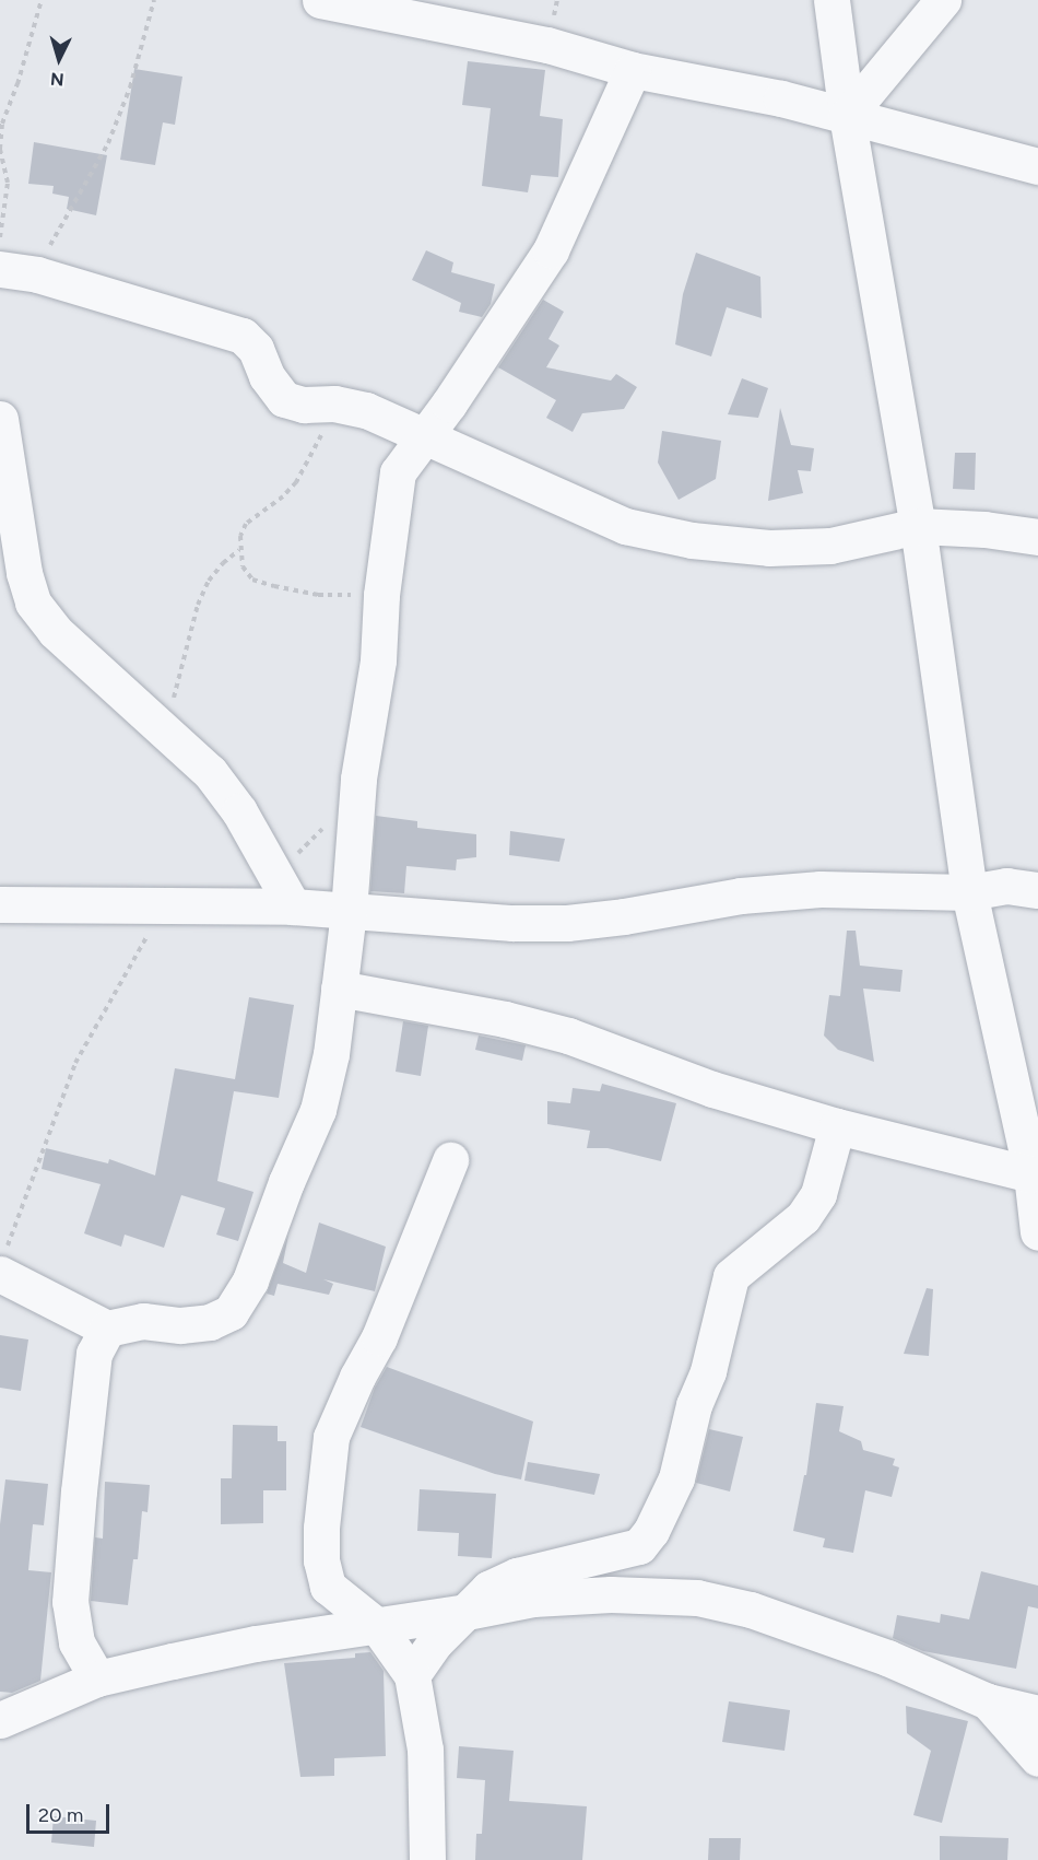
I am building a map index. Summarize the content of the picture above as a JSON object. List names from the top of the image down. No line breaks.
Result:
{"scale_bar":"20 m","north":"bottom"}
